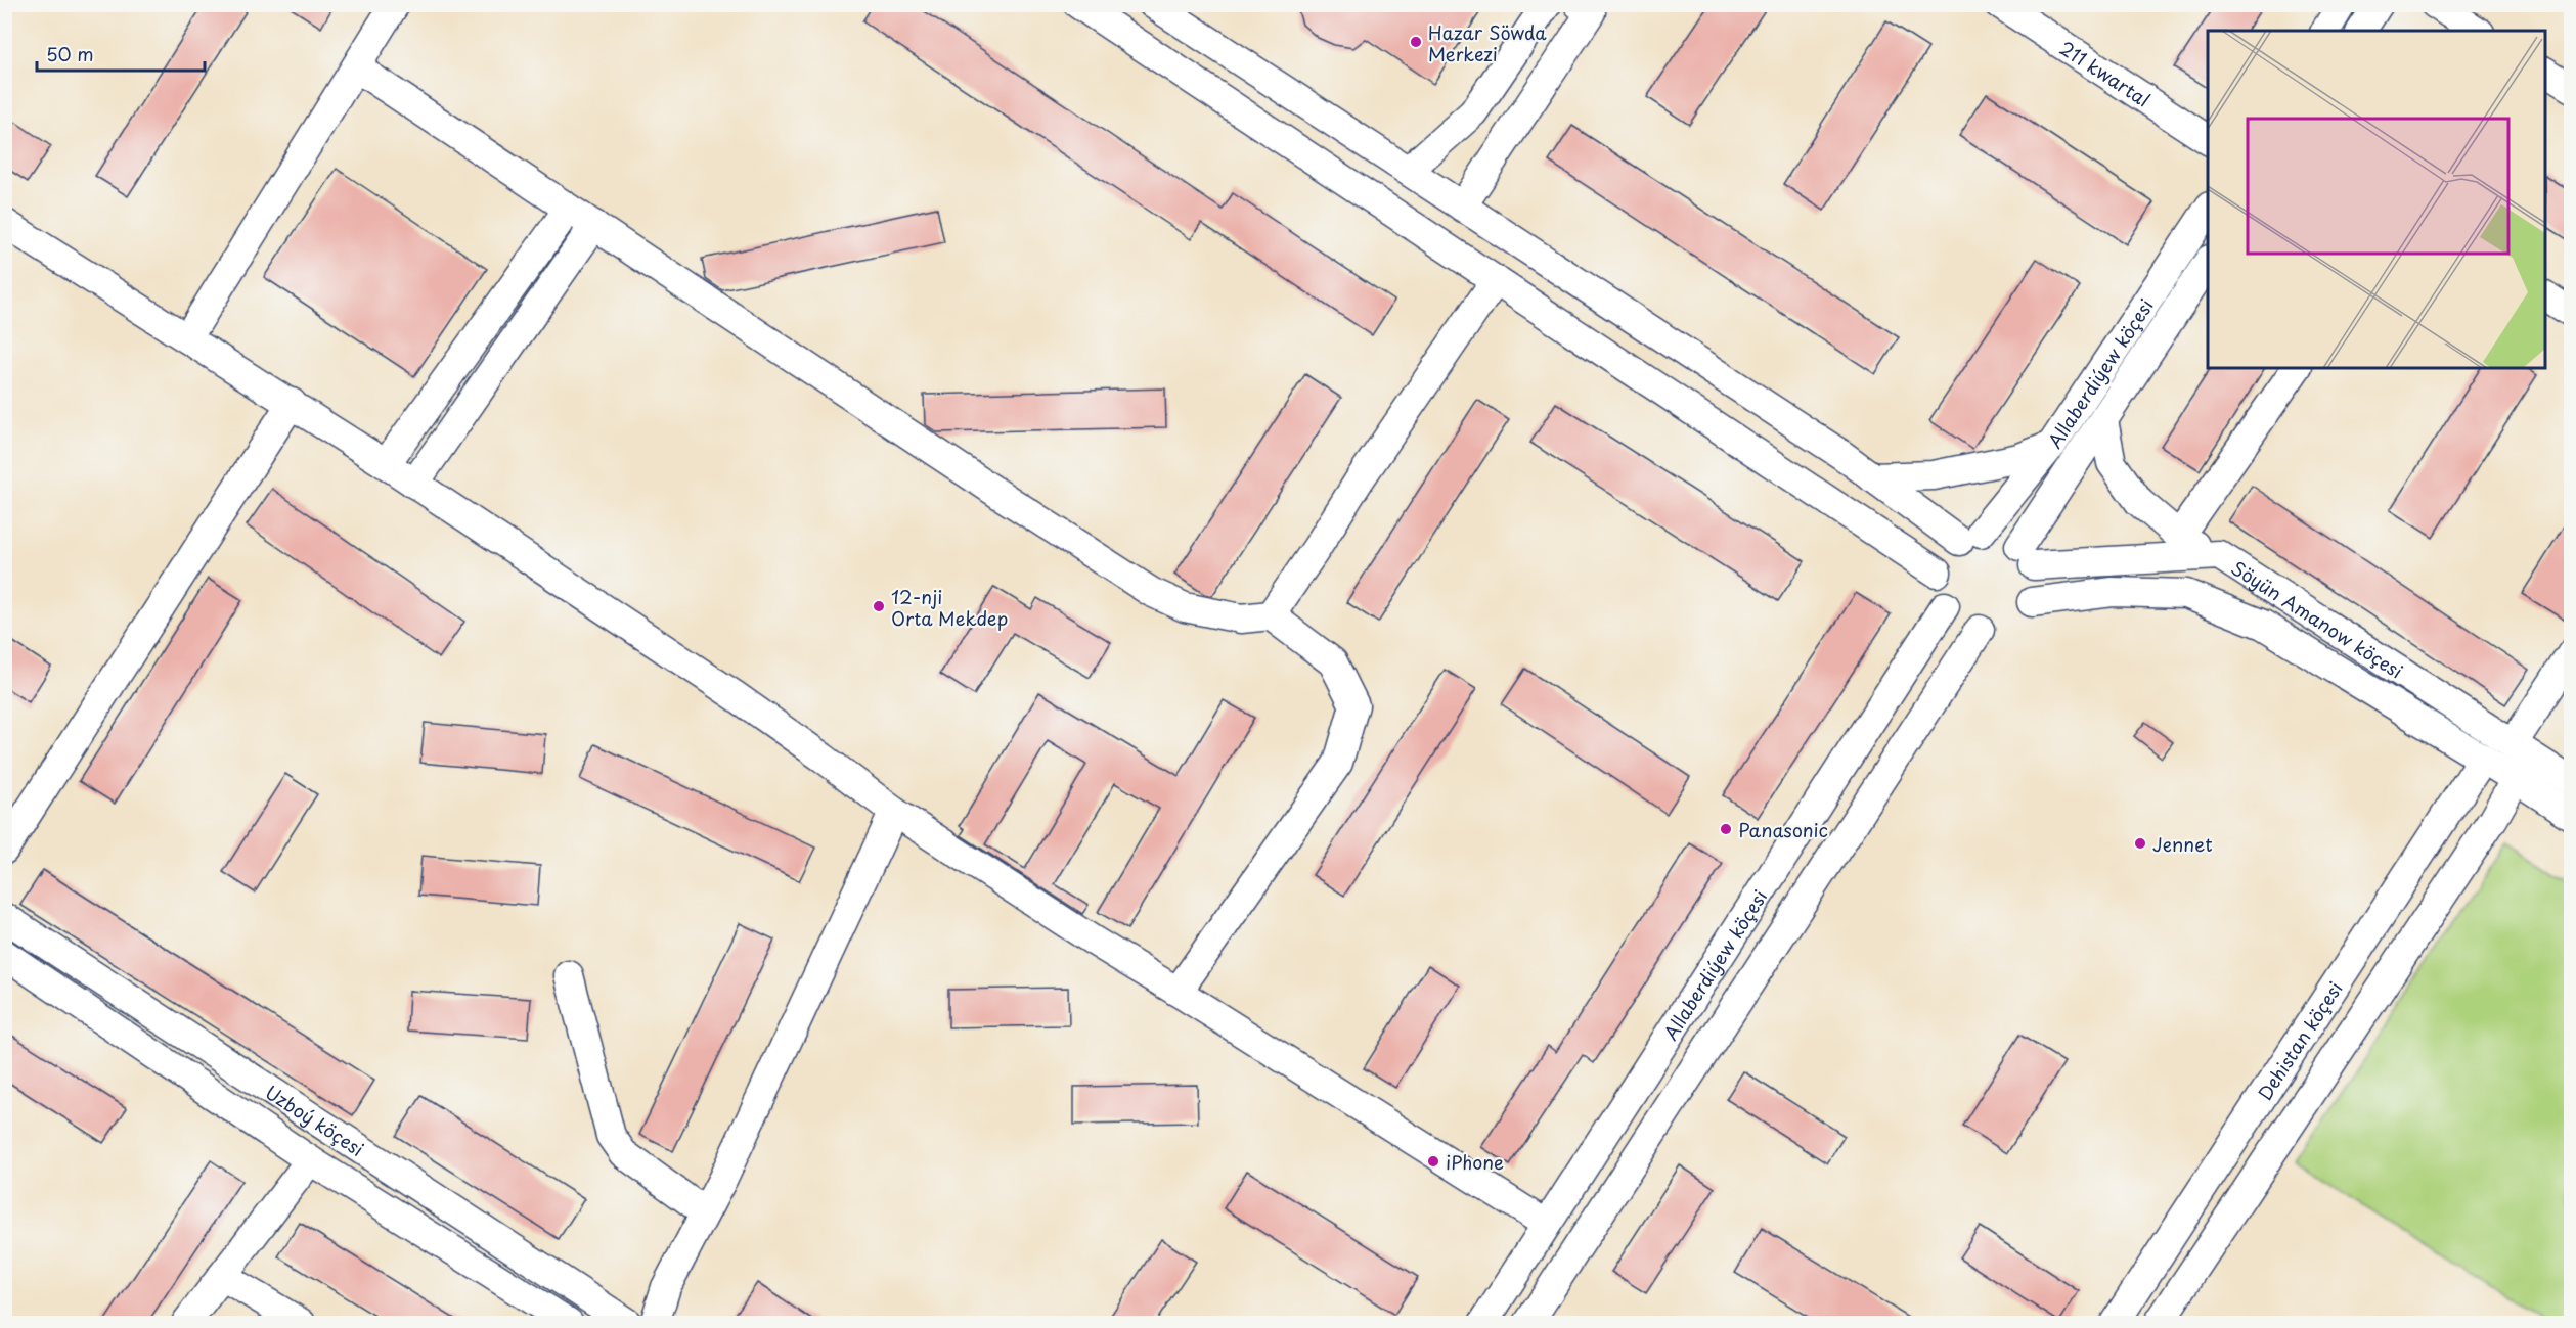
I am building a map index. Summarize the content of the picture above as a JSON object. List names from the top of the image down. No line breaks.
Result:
{"streets":{"street":["211 kwartal","Allaberdiýew köçesi","Söyün Amanow köçesi","Dehistan köçesi","Uzboý köçesi"]},"crossings":[["Allaberdiýew köçesi","Söyün Amanow köçesi"],["Söyün Amanow köçesi","Dehistan köçesi"]],"places":["Hazar Söwda Merkezi","12-nji Orta Mekdep","Panasonic","Jennet","iPhone"],"scale_bar":"50 m"}
